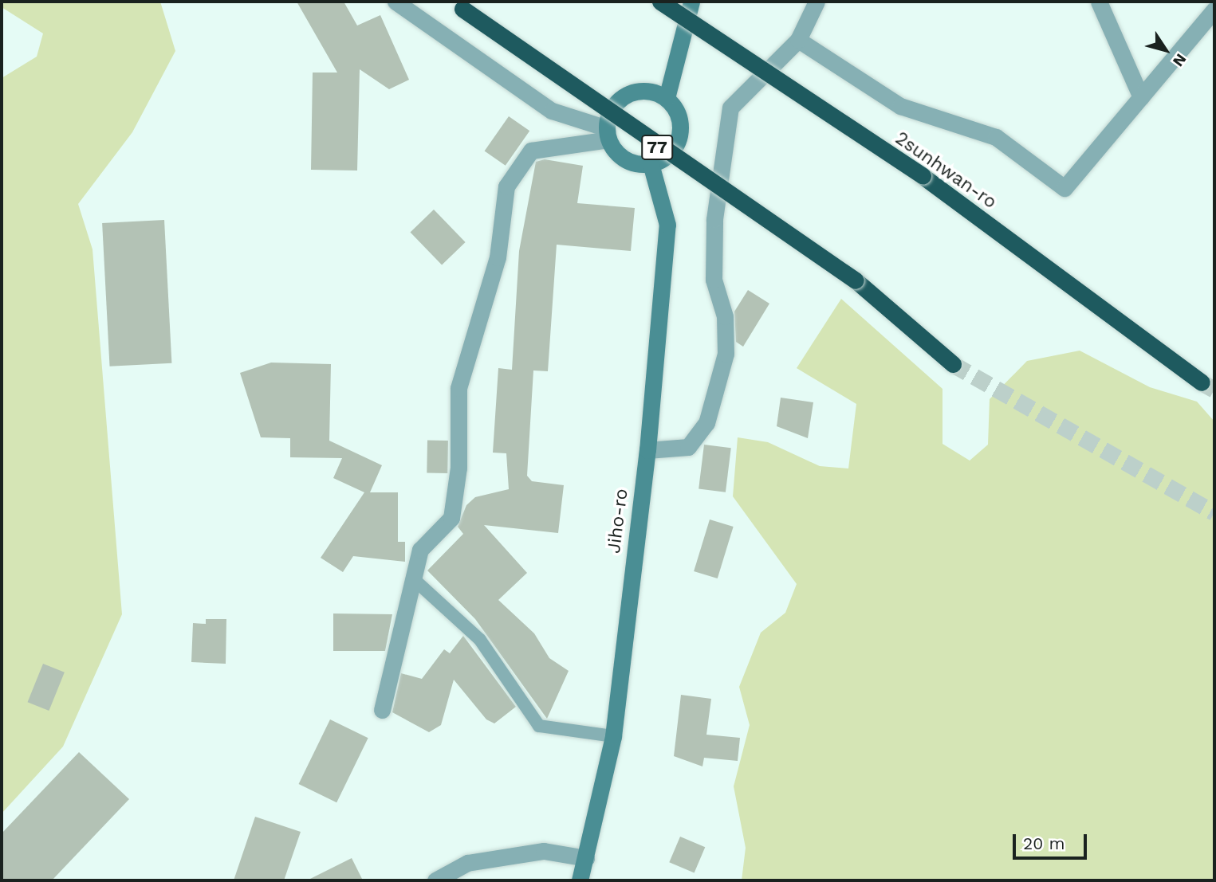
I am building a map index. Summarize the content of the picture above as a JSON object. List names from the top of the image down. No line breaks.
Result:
{"streets":{"highway":["77","2sunhwan-ro"],"main road":["Jiho-ro"]},"scale_bar":"20 m","north":"bottom right"}
